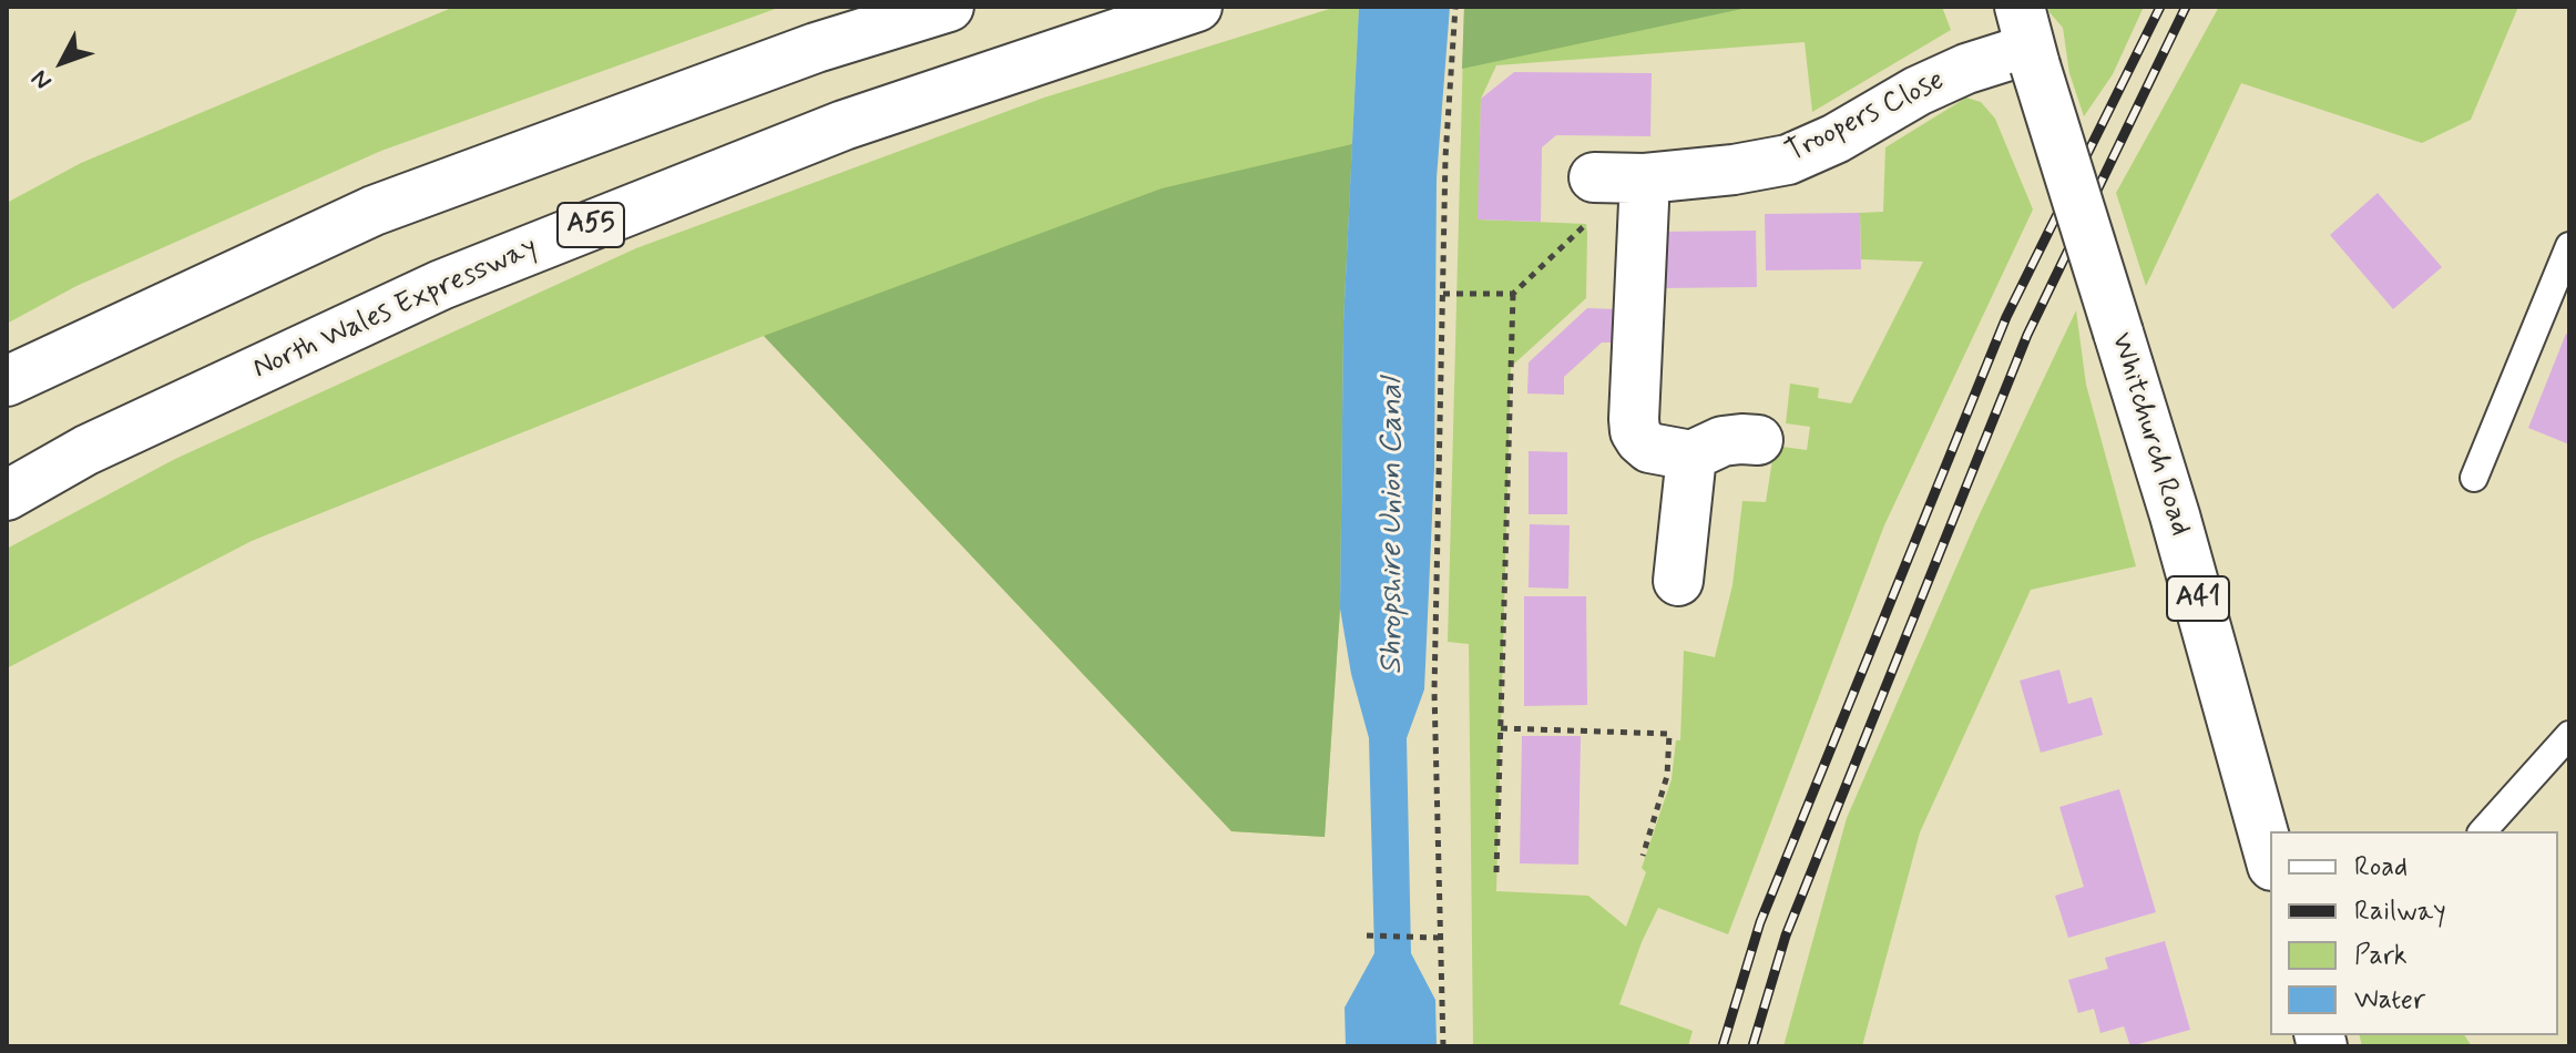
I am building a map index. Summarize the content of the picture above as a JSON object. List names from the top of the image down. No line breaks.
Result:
{"streets":{"main road":["Troopers Close","A55","North Wales Expressway","Whitchurch Road","A41"]},"crossings":[["Troopers Close","Whitchurch Road"]],"water":["Shropshire Union Canal"],"legend":["Road","Railway","Park","Water"],"north":"bottom left"}
